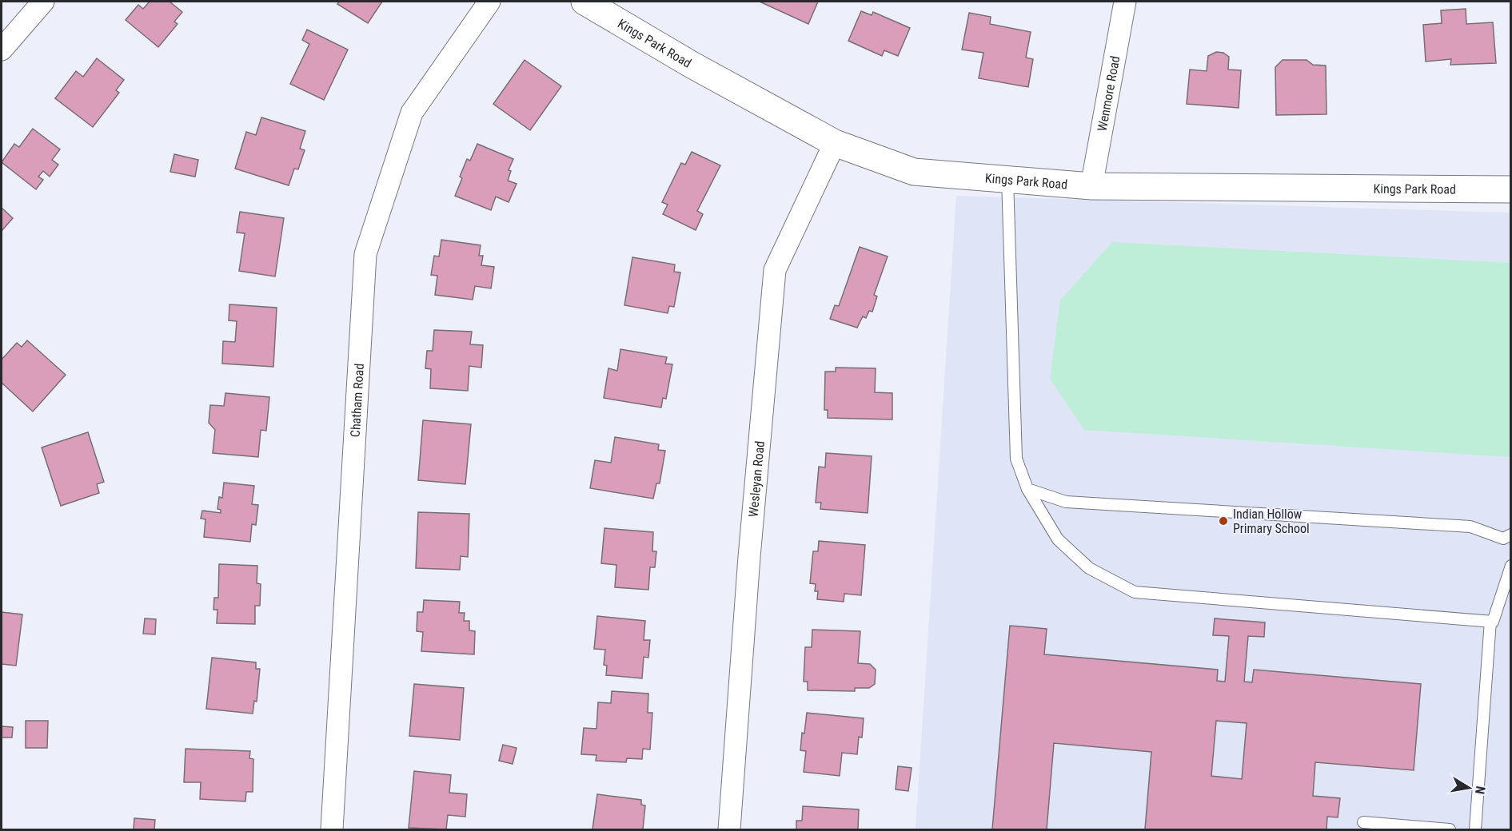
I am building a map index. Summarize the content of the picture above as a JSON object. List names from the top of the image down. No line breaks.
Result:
{"streets":{"street":["Kings Park Road","Wenmore Road","Chatham Road","Wesleyan Road"]},"crossings":[["Kings Park Road","Wenmore Road"],["Kings Park Road","Wesleyan Road"]],"places":["Indian Hollow Primary School"],"north":"right"}
